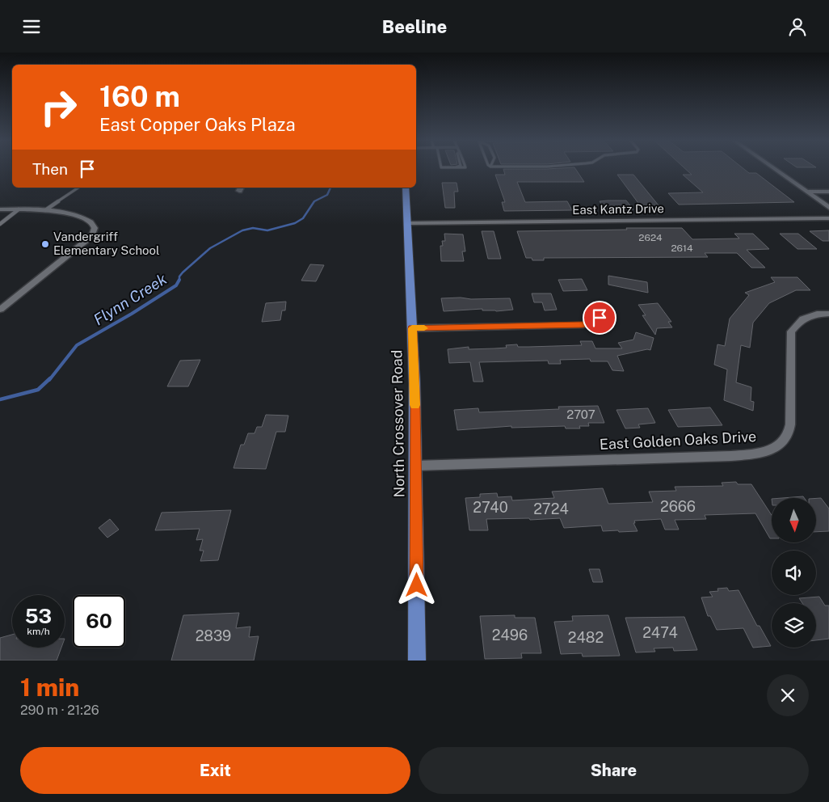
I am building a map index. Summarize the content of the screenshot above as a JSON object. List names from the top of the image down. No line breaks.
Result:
{"streets":{"main road":["North Crossover Road"],"street":["East Kantz Drive","East Golden Oaks Drive"]},"crossings":[["East Kantz Drive","North Crossover Road"],["North Crossover Road","East Golden Oaks Drive"]],"water":["Flynn Creek"],"places":["Vandergriff Elementary School"],"house_numbers":["2624","2614","2707","2666","2740","2724","2474","2496","2839","2482"],"north":"bottom","page":{"header":"Beeline","turn":["160 m","East Copper Oaks Plaza"],"then":"Then","speed":"53 km/h","limit":"60","heading":["1 min","290 m · 21:26"],"buttons":["Exit","Share"]}}
